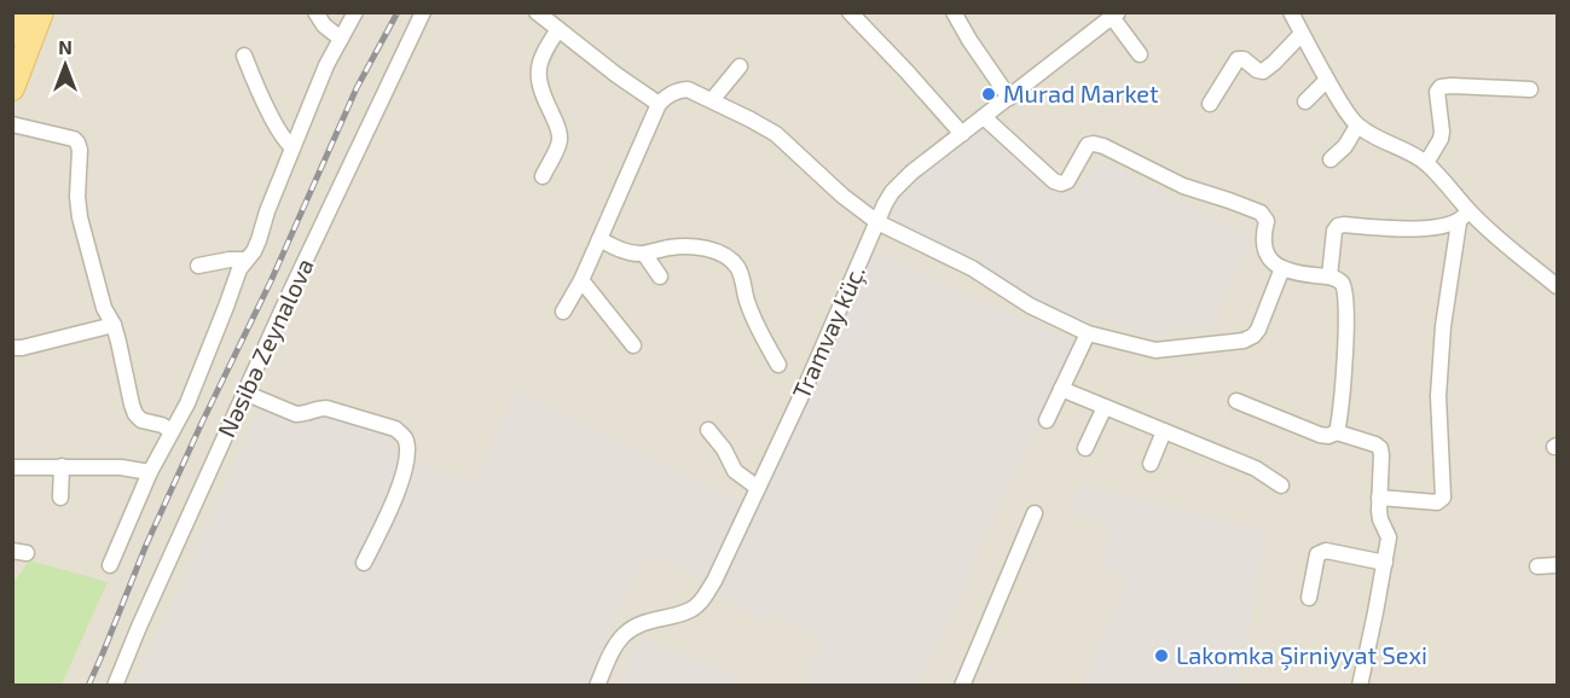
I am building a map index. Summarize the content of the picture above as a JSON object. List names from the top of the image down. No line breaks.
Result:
{"streets":{"street":["Tramvay küç.","Nəsibə Zeynalova"]},"places":["Murad Market","Lakomka Şirniyyat Sexi"],"north":"top"}
